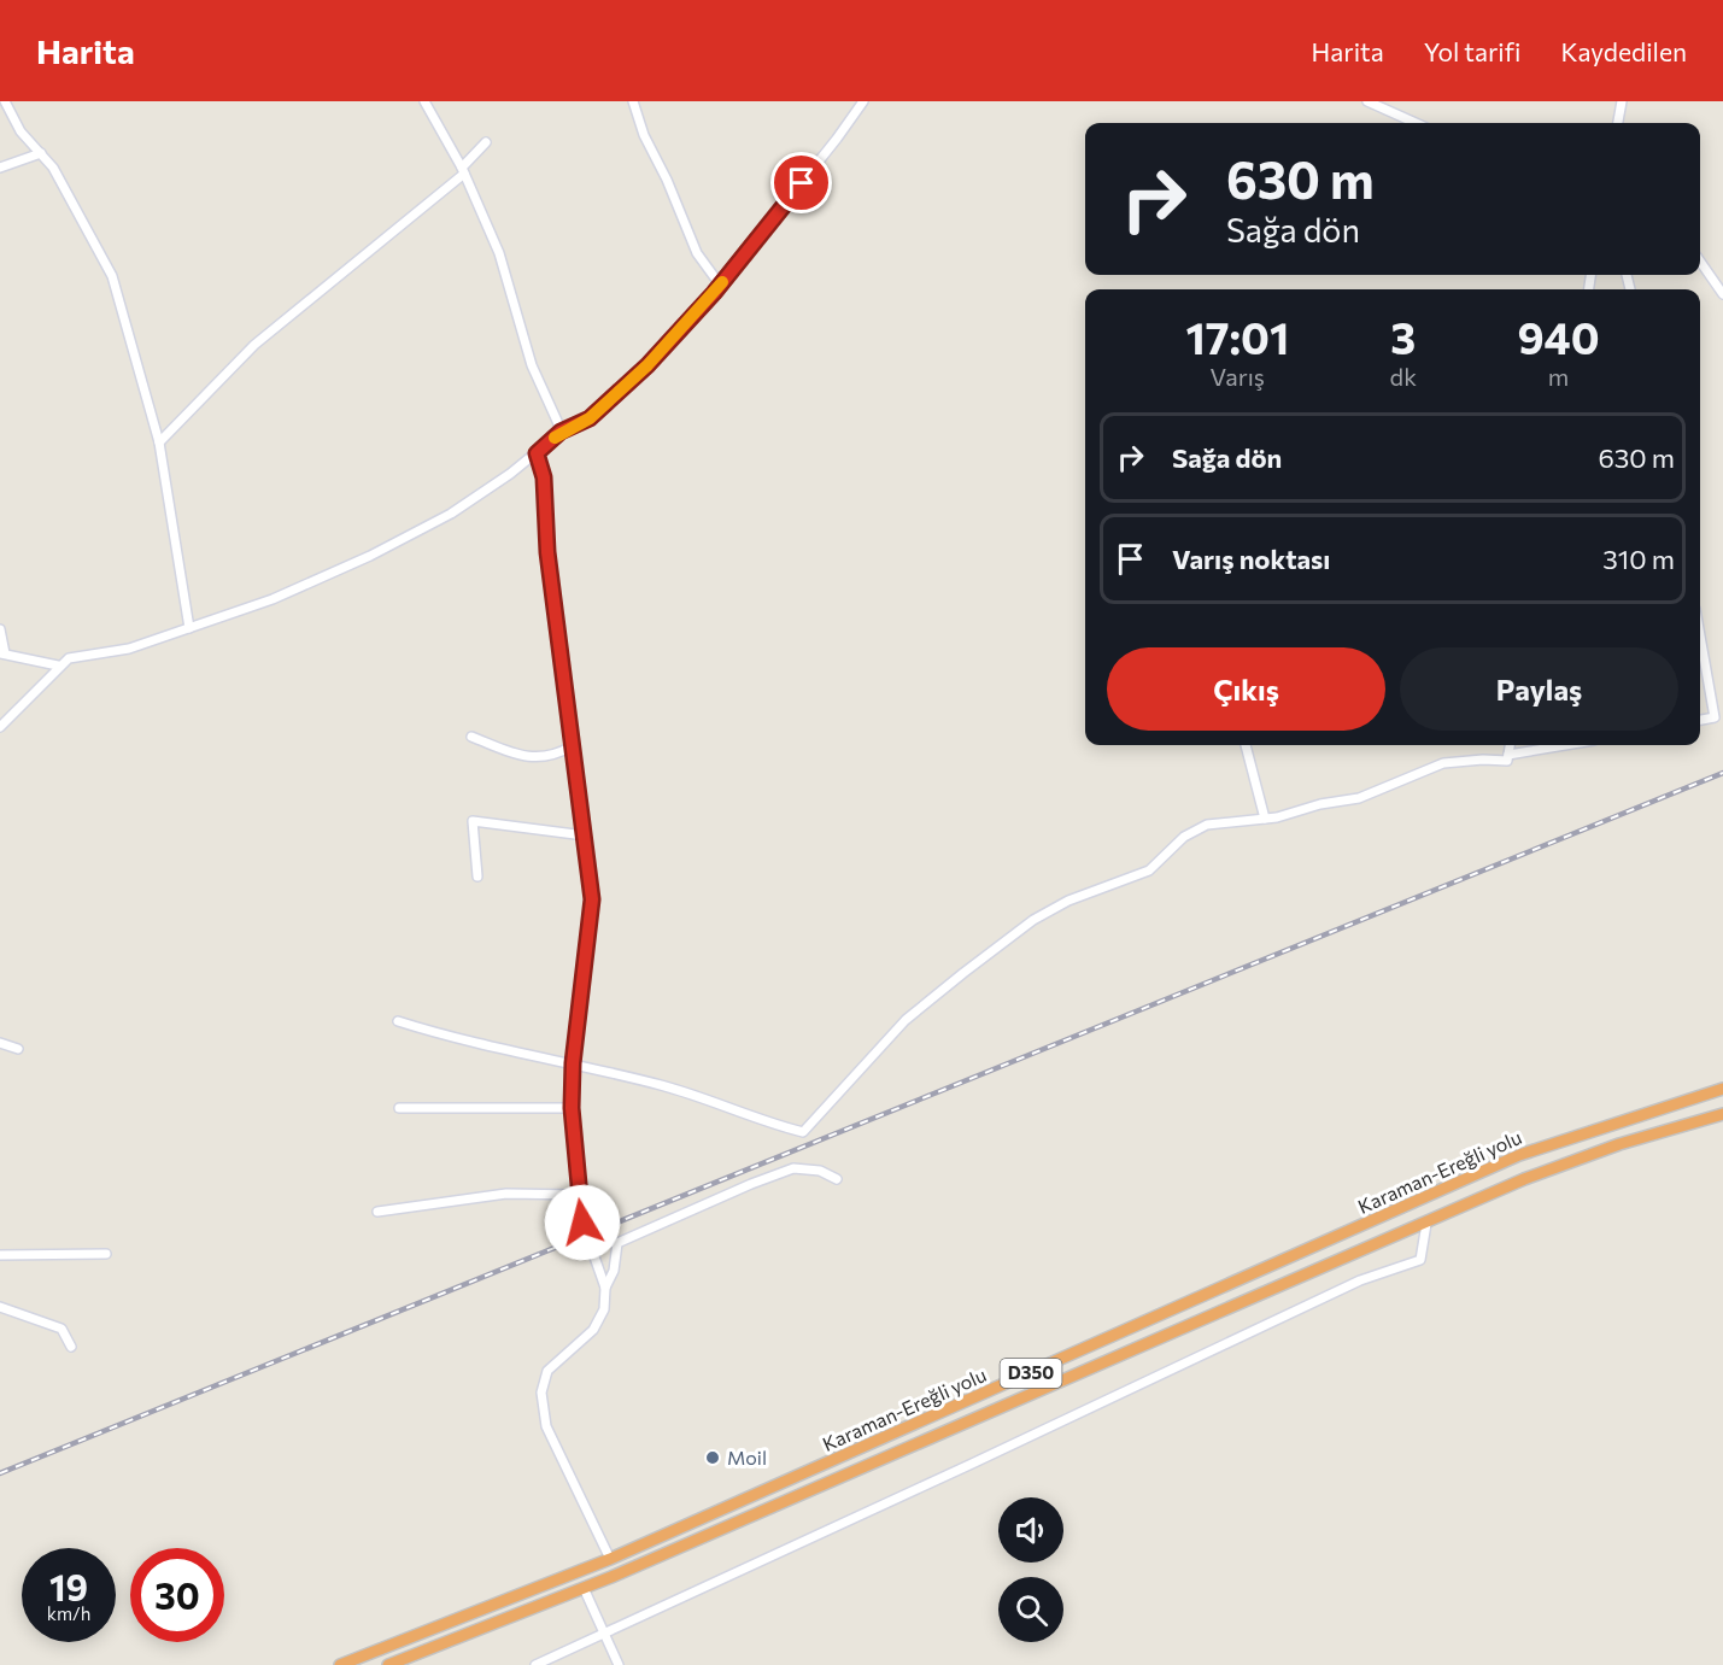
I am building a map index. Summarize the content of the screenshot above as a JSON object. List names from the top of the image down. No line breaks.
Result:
{"streets":{"highway":["Karaman-Ereğli yolu","D350"]},"places":["Moil"],"page":{"header":"Harita","nav":["Harita","Yol tarifi","Kaydedilen"],"turn":["630 m","Sağa dön"],"eta":["17:01","Varış","3","dk","940","m"],"list":[{"name":"Sağa dön","value":"630 m"},{"name":"Varış noktası","value":"310 m"}],"buttons":["Çıkış","Paylaş"],"speed":"19 km/h","limit":"30"}}
